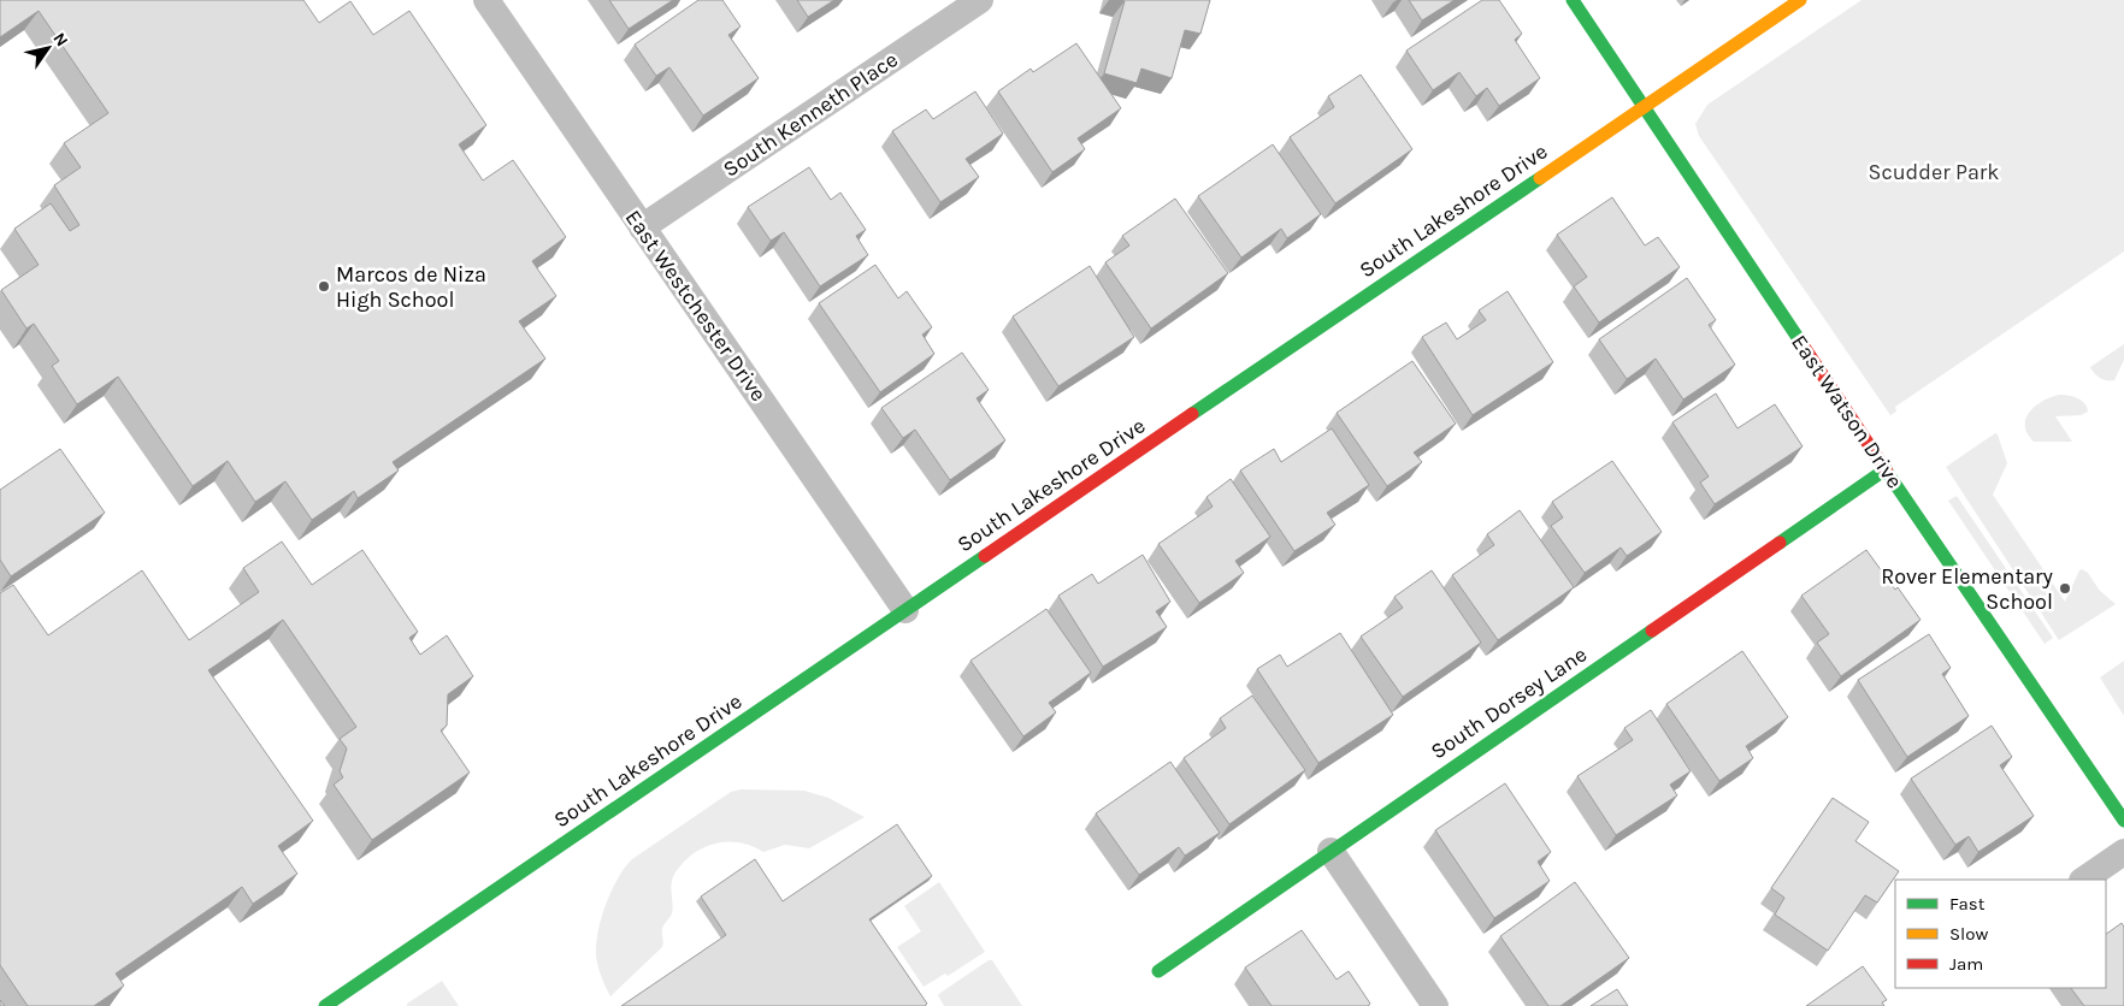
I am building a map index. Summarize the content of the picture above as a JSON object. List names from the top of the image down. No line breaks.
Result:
{"streets":{"street":["South Kenneth Place","South Lakeshore Drive","East Westchester Drive","East Watson Drive","South Dorsey Lane"]},"crossings":[["South Kenneth Place","East Westchester Drive"],["South Lakeshore Drive","East Westchester Drive"],["South Lakeshore Drive","East Watson Drive"],["East Watson Drive","South Dorsey Lane"]],"parks":["Scudder Park"],"places":["Marcos de Niza High School","Rover Elementary School"],"legend":["Fast","Slow","Jam"],"north":"top right"}
